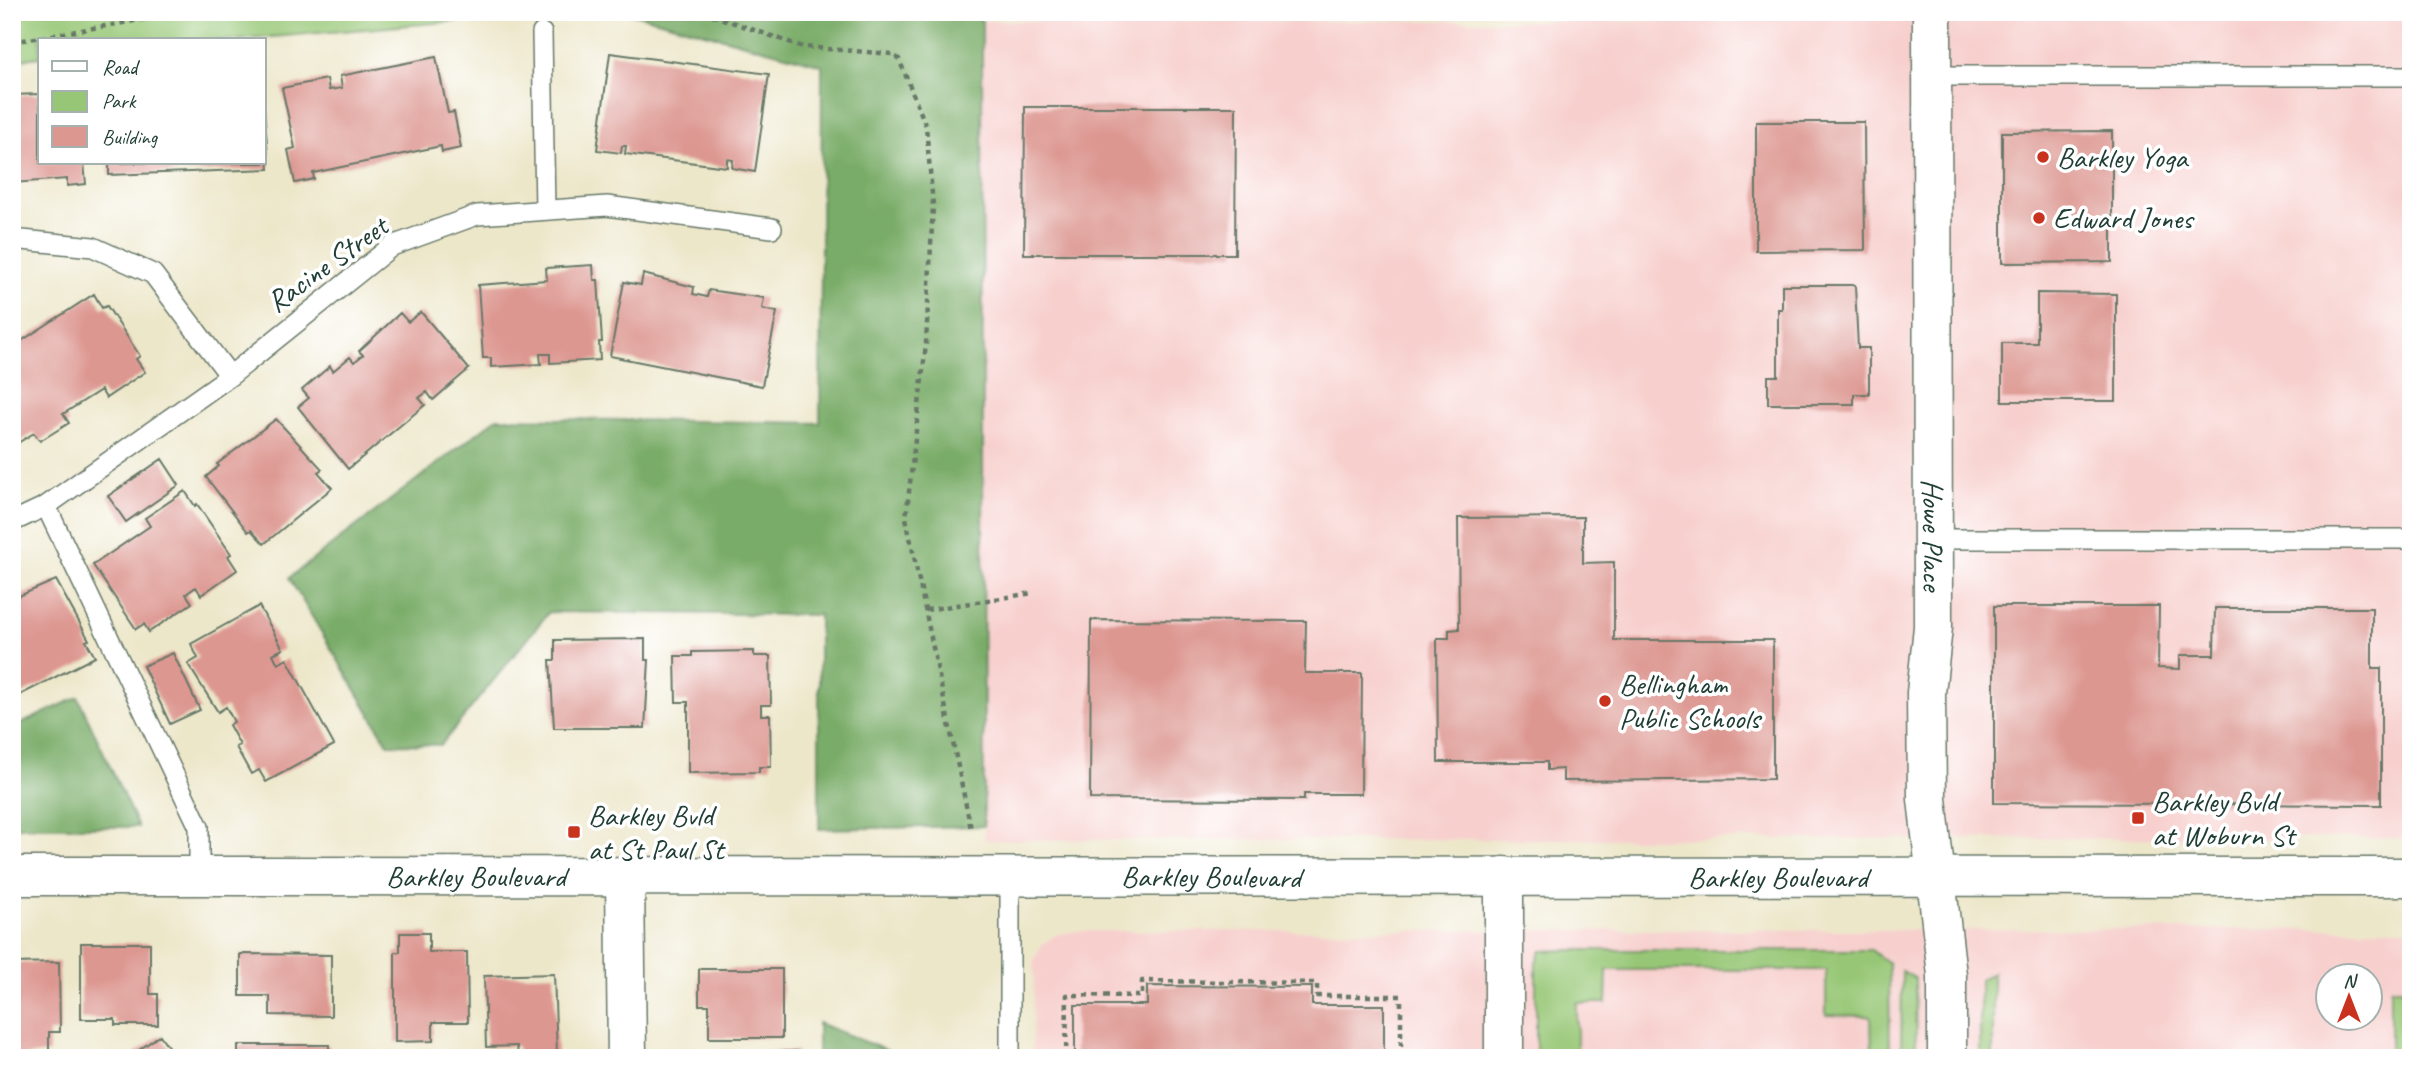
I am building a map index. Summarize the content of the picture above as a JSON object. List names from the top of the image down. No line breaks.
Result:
{"streets":{"main road":["Howe Place","Barkley Boulevard"],"lane":["Racine Street"]},"crossings":[["Howe Place","Barkley Boulevard"]],"places":{"other":["Barkley Yoga","Edward Jones","Bellingham Public Schools"],"transit":["Barkley Bvld at Woburn St","Barkley Bvld at St Paul St"]},"legend":["Road","Park","Building"],"north":"top"}
